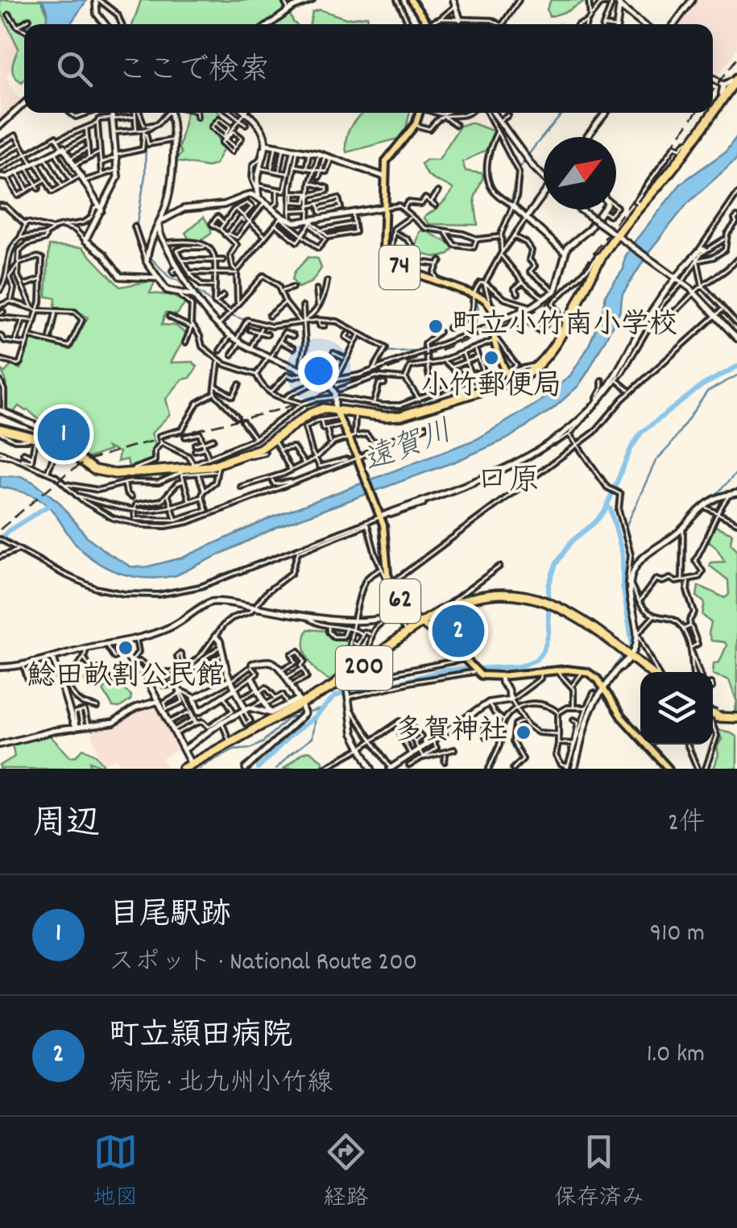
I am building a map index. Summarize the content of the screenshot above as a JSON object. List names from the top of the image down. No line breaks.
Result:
{"streets":{"highway":["200"],"main road":["74","62"]},"crossings":[["62","200"]],"districts":["口原"],"water":["遠賀川"],"places":["町立小竹南小学校","小竹郵便局","鯰田畝割公民館","多賀神社"],"north":"top right","page":{"search":"ここで検索","pins":["1","2"],"heading":["周辺","2件"],"list":[{"mark":"1","name":"目尾駅跡","note":"スポット · National Route 200","value":"910 m"},{"mark":"2","name":"町立頴田病院","note":"病院 · 北九州小竹線","value":"1.0 km"}],"nav":["地図","経路","保存済み"]}}
